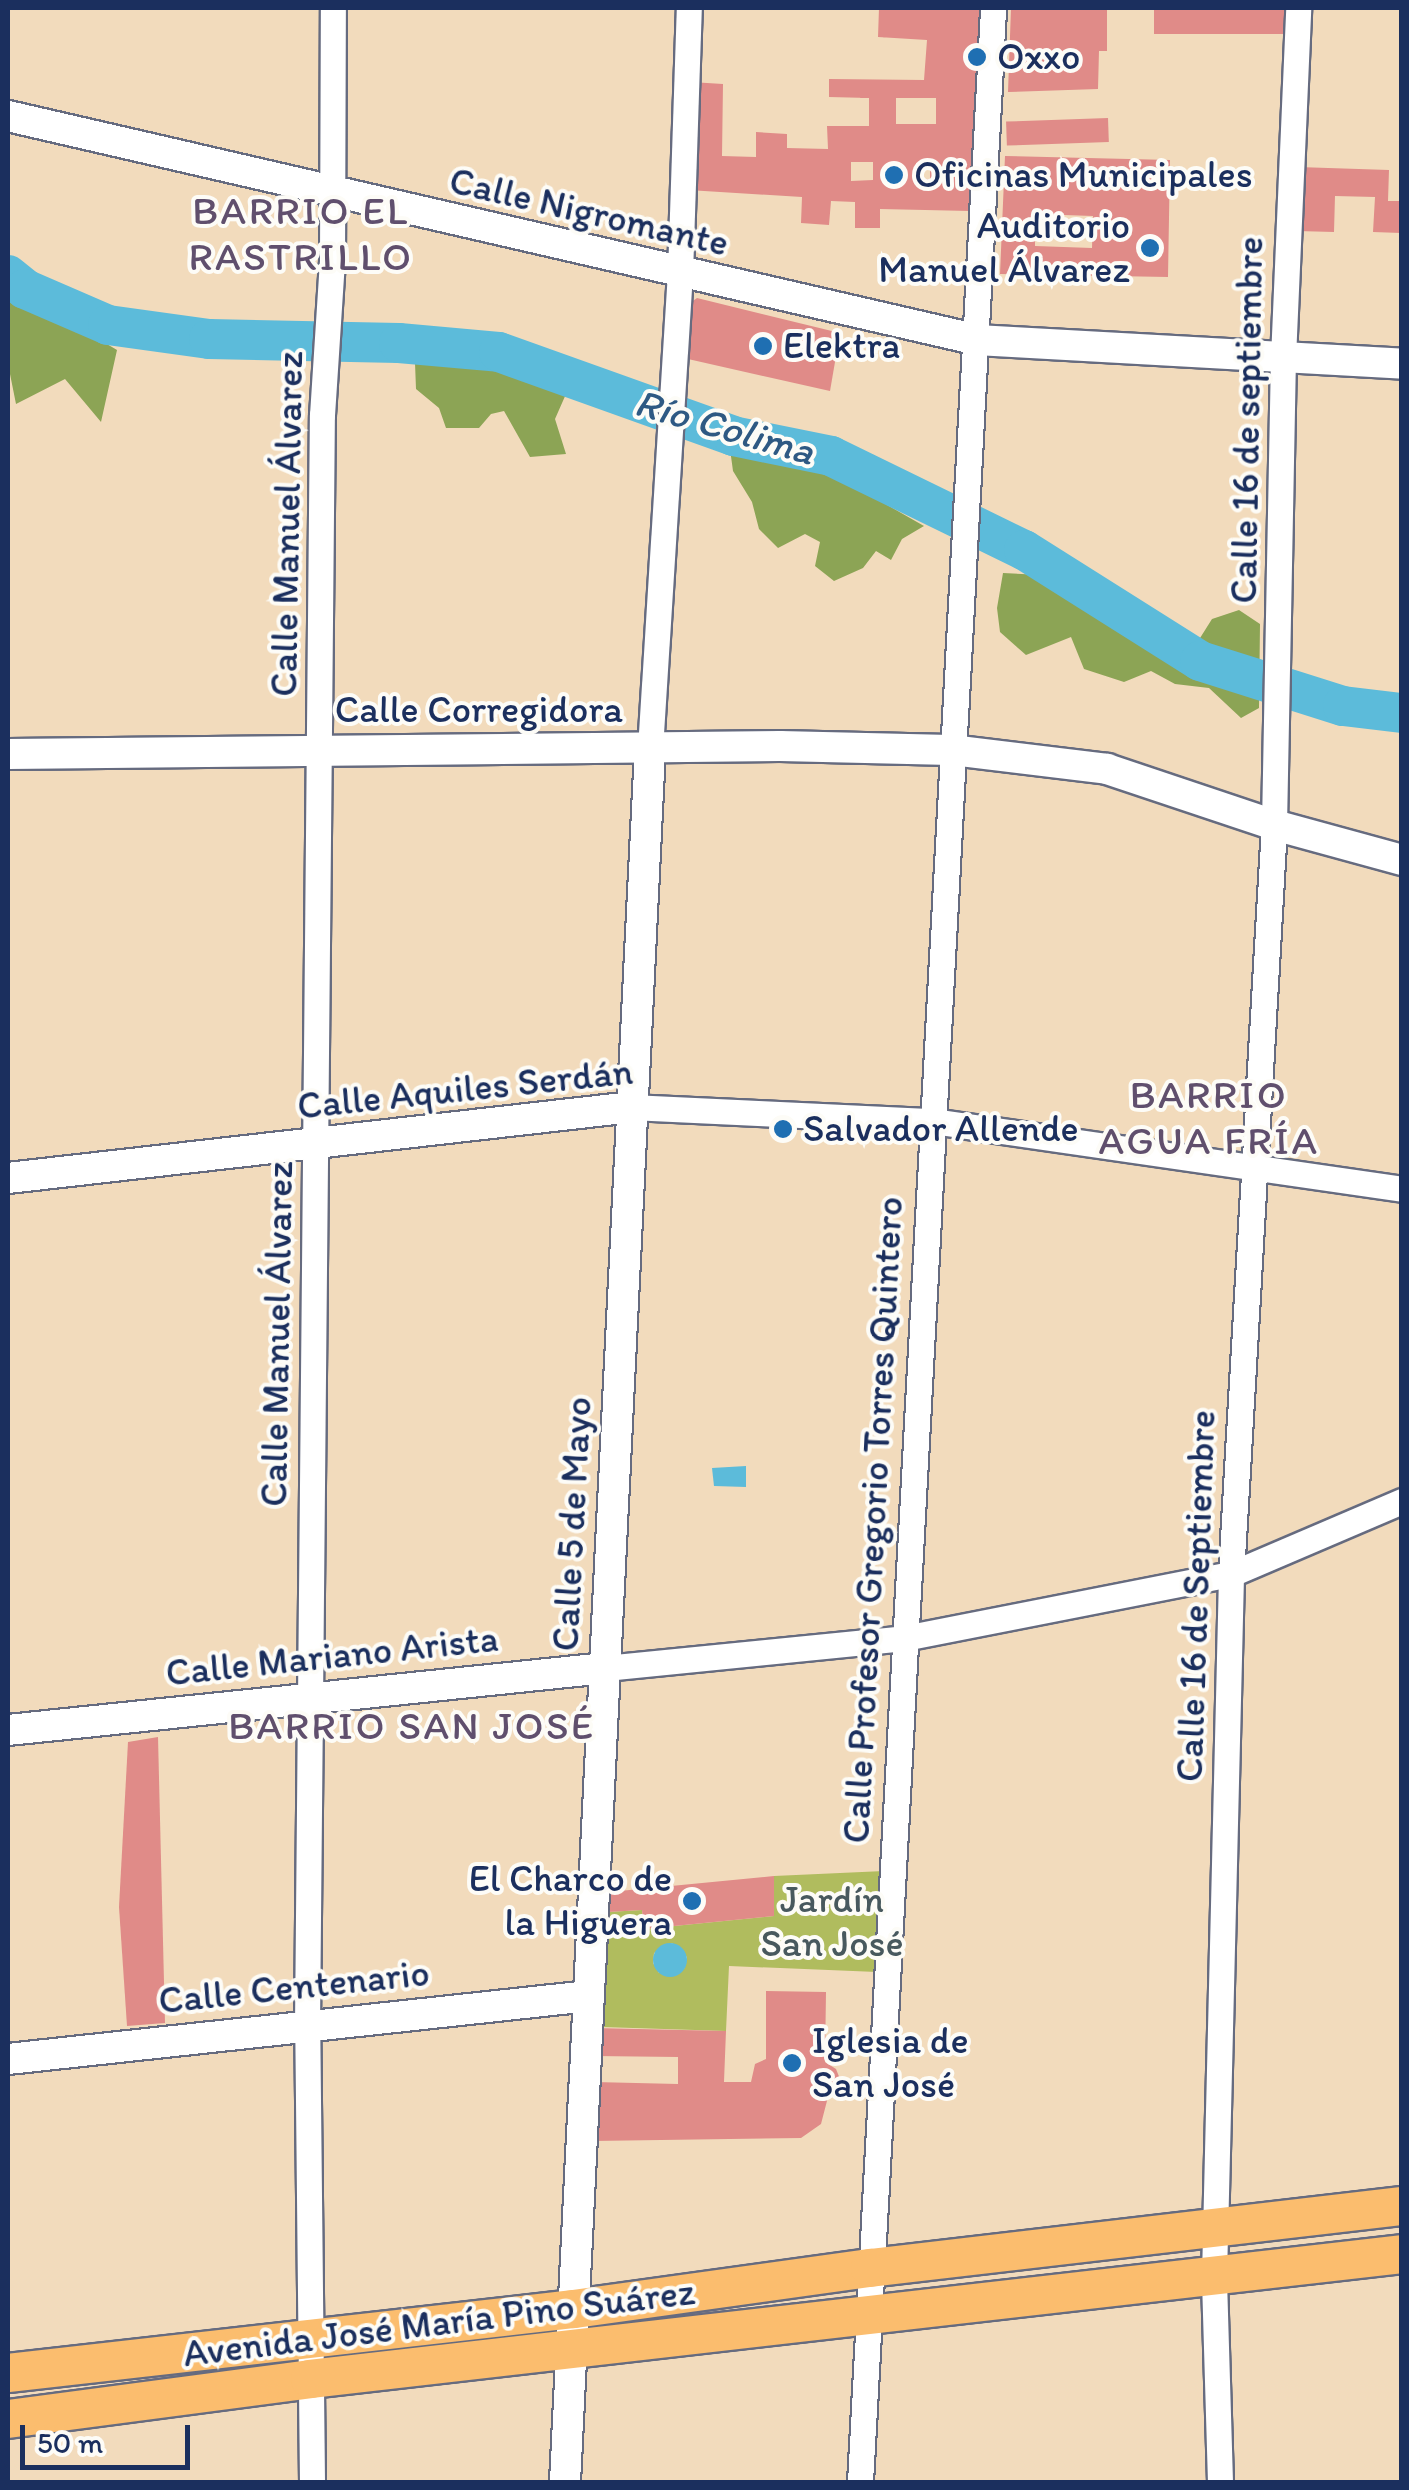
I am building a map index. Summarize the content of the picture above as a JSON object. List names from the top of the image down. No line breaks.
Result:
{"streets":{"main road":["Avenida José María Pino Suárez"],"street":["Calle Nigromante","Calle 16 de septiembre","Calle Manuel Álvarez","Calle Corregidora","Calle Aquiles Serdán","Calle Profesor Gregorio Torres Quintero","Calle 5 de Mayo","Calle 16 de Septiembre","Calle Mariano Arista","Calle Centenario"]},"crossings":[["Calle Nigromante","Calle 16 de septiembre"],["Calle Nigromante","Calle Manuel Álvarez"],["Calle Nigromante","Calle Profesor Gregorio Torres Quintero"],["Calle 16 de septiembre","Calle 16 de Septiembre"],["Calle Manuel Álvarez","Calle Corregidora"],["Calle Manuel Álvarez","Calle Aquiles Serdán"],["Calle Manuel Álvarez","Calle Mariano Arista"],["Calle Manuel Álvarez","Calle Centenario"],["Calle Manuel Álvarez","Avenida José María Pino Suárez"],["Calle Corregidora","Calle Profesor Gregorio Torres Quintero"],["Calle Corregidora","Calle 5 de Mayo"],["Calle Corregidora","Calle 16 de Septiembre"],["Calle Aquiles Serdán","Calle Profesor Gregorio Torres Quintero"],["Calle Aquiles Serdán","Calle 5 de Mayo"],["Calle Aquiles Serdán","Calle 16 de Septiembre"],["Calle Profesor Gregorio Torres Quintero","Calle Mariano Arista"],["Calle Profesor Gregorio Torres Quintero","Avenida José María Pino Suárez"],["Calle 5 de Mayo","Calle Mariano Arista"],["Calle 5 de Mayo","Calle Centenario"],["Calle 5 de Mayo","Avenida José María Pino Suárez"],["Calle 16 de Septiembre","Calle Mariano Arista"],["Calle 16 de Septiembre","Avenida José María Pino Suárez"]],"districts":["BARRIO EL RASTRILLO","BARRIO AGUA FRÍA","BARRIO SAN JOSÉ"],"water":["Río Colima"],"parks":["Jardín San José"],"places":["Oxxo","Oficinas Municipales","Auditorio Manuel Álvarez","Elektra","Salvador Allende","El Charco de la Higuera","Iglesia de San José"],"scale_bar":"50 m"}
